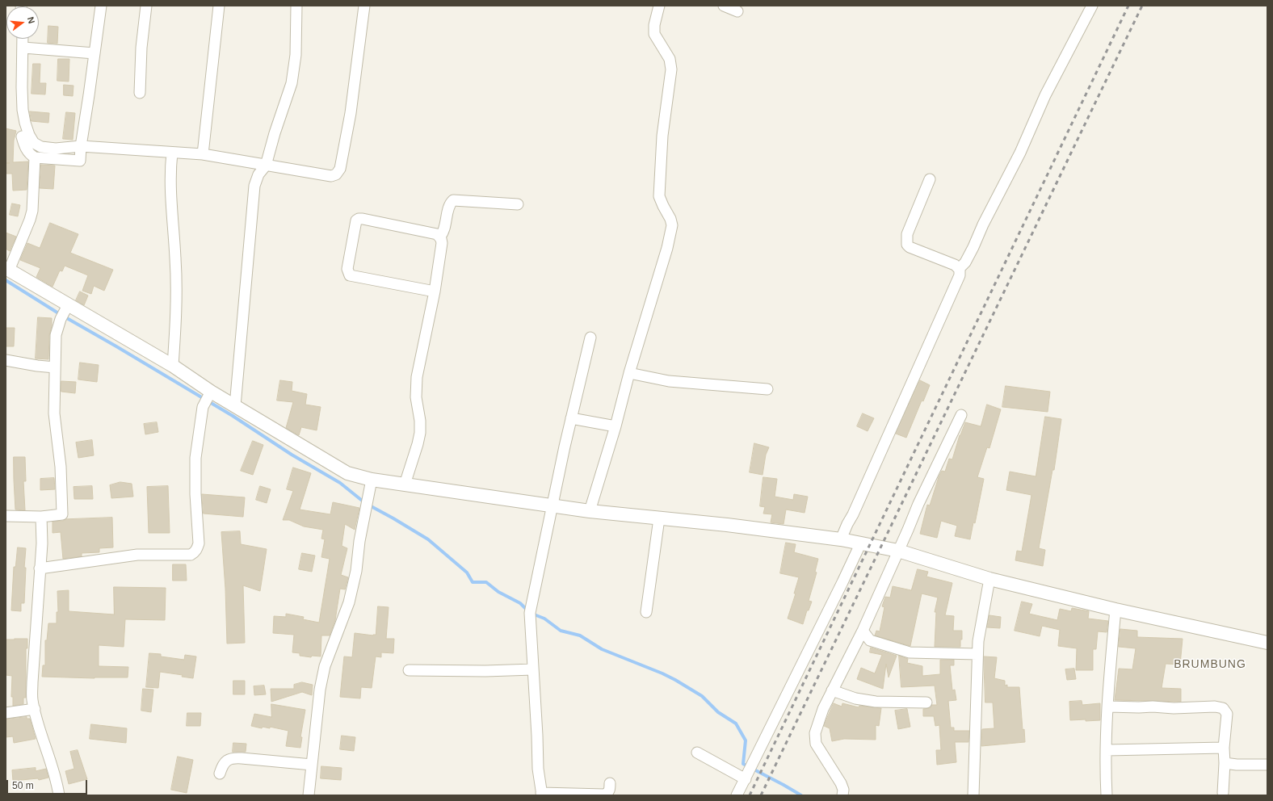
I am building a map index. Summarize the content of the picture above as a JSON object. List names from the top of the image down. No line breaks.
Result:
{"districts":["BRUMBUNG"],"scale_bar":"50 m","north":"right"}
